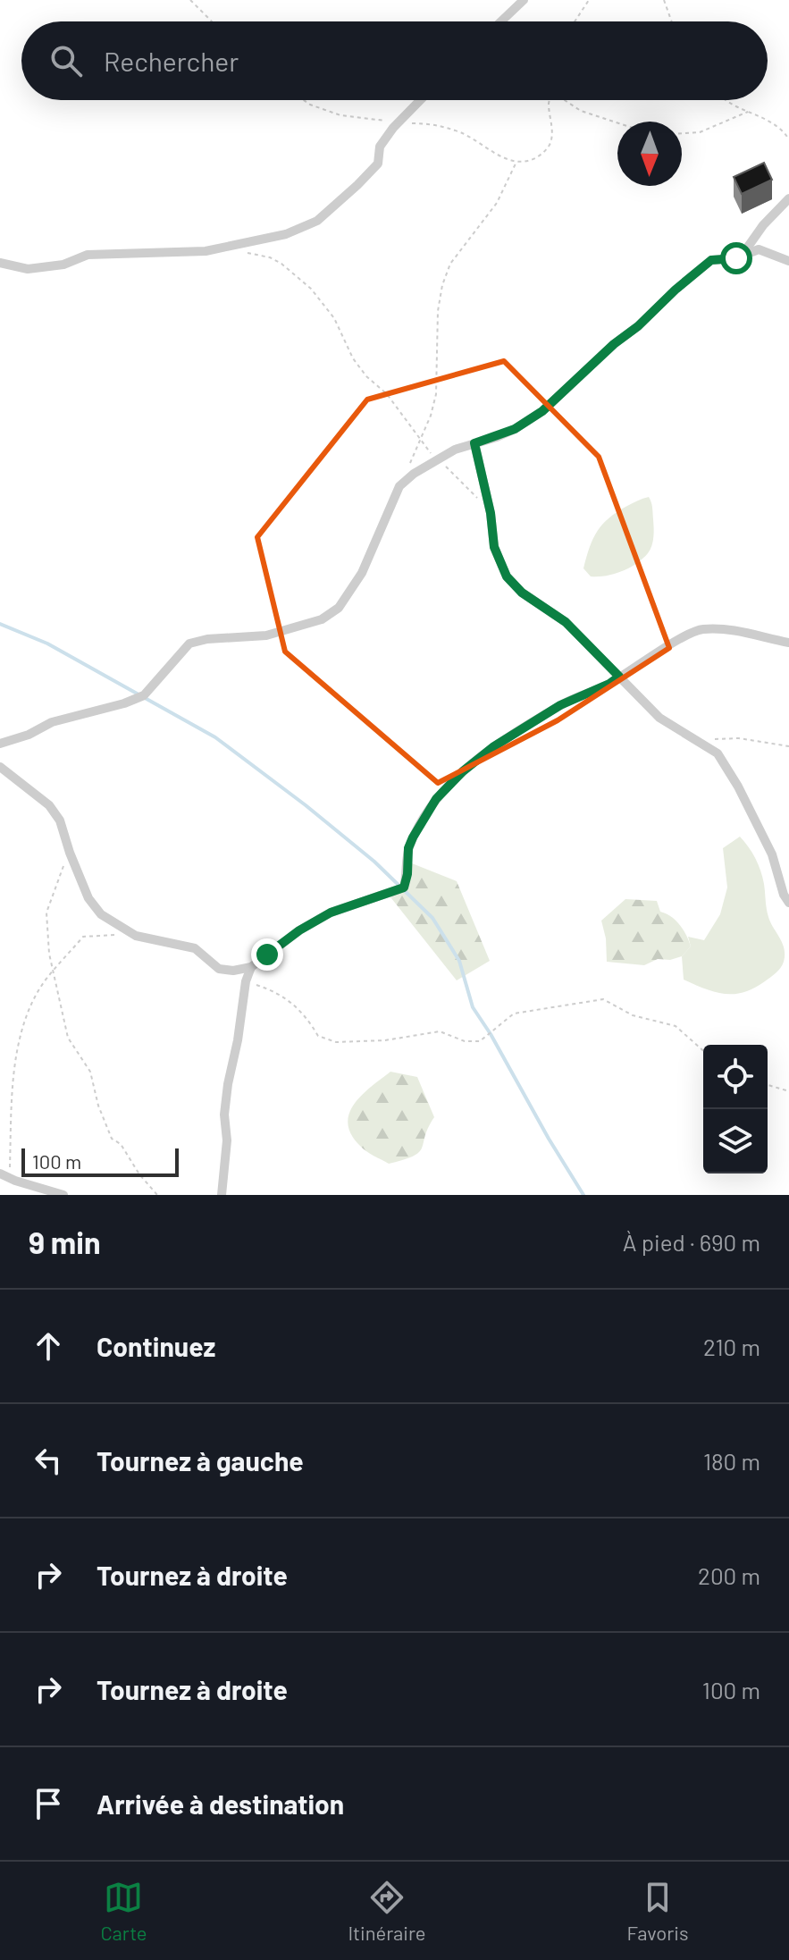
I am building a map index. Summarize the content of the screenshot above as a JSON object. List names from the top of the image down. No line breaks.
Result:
{"scale_bar":"100 m","north":"bottom","page":{"search":"Rechercher","scale":"100 m","heading":["9 min","À pied · 690 m"],"list":[["Continuez","210 m"],["Tournez à gauche","180 m"],["Tournez à droite","200 m"],["Tournez à droite","100 m"],"Arrivée à destination"],"nav":["Carte","Itinéraire","Favoris"]}}
